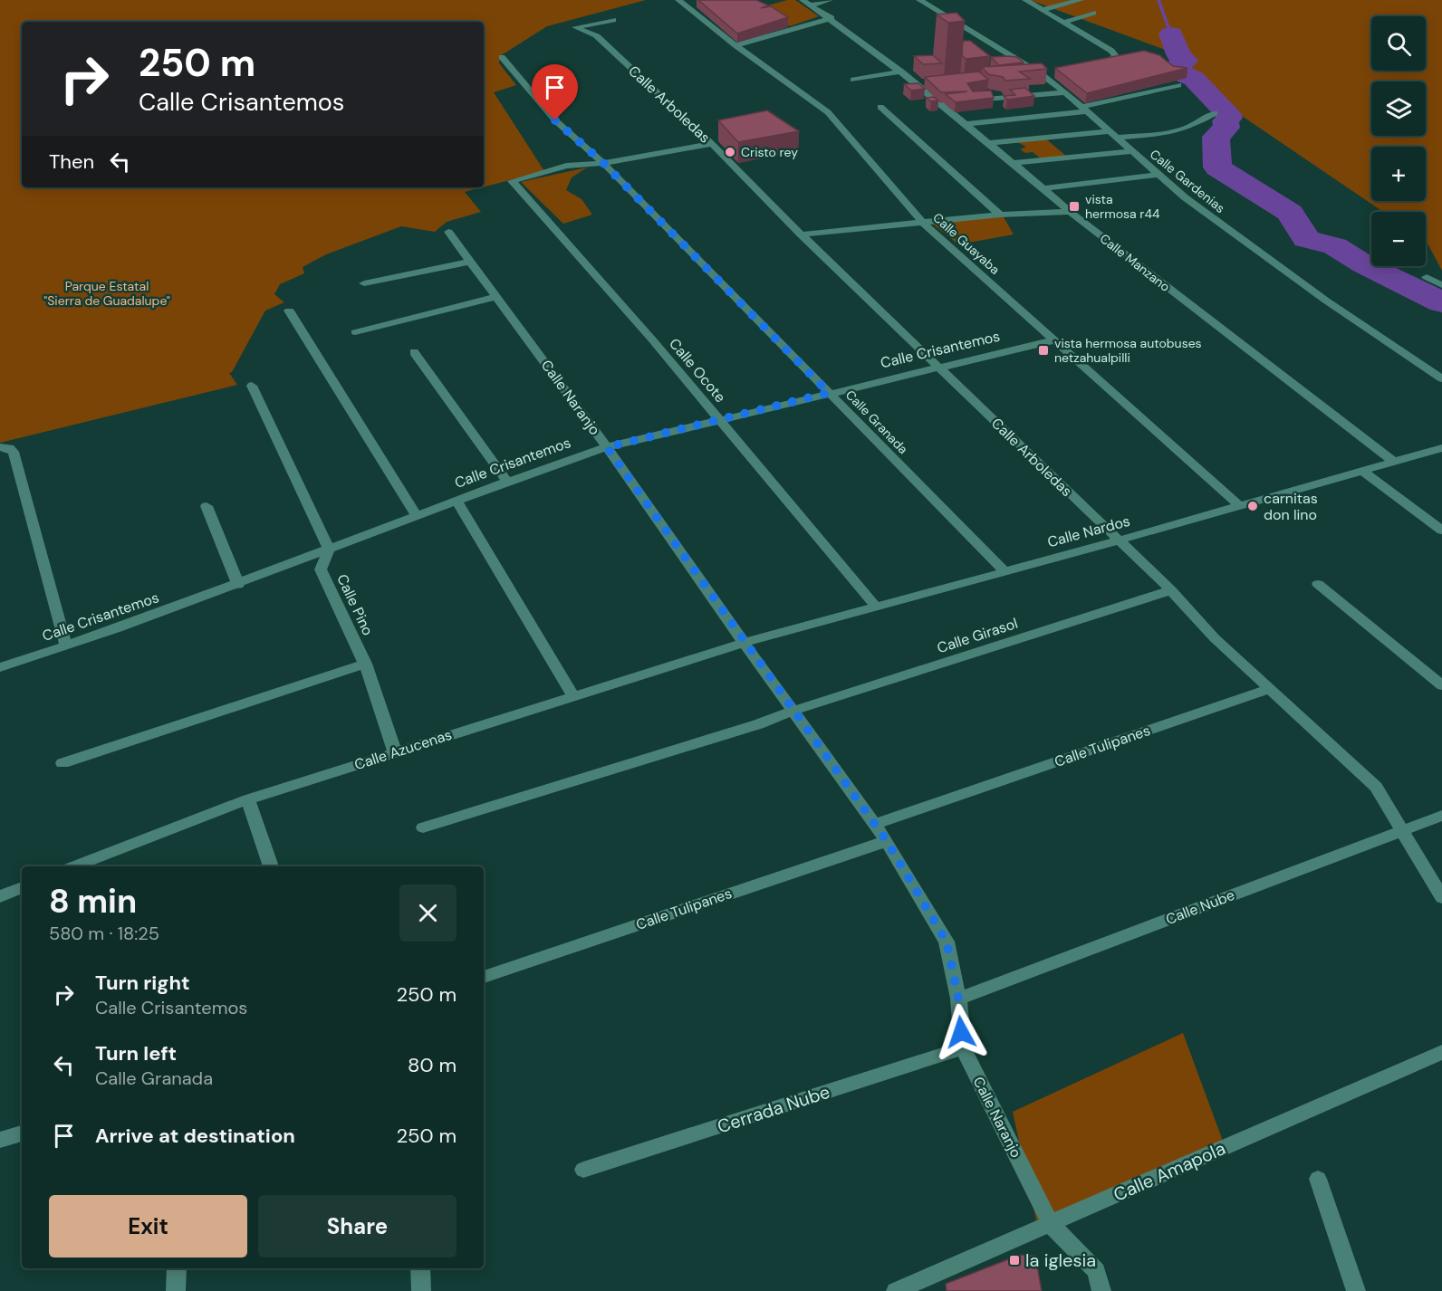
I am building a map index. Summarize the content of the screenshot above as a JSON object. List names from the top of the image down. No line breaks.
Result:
{"streets":{"street":["Calle Arboledas","Calle Gardenias","Calle Guayaba","Calle Manzano","Calle Crisantemos","Calle Ocote","Calle Naranjo","Calle Granada","Calle Nardos","Calle Pino","Calle Girasol","Calle Tulipanes","Calle Azucenas","Calle Nube","Cerrada Nube","Calle Amapola"]},"crossings":[["Calle Arboledas","Calle Crisantemos"],["Calle Arboledas","Calle Nardos"],["Calle Arboledas","Calle Girasol"],["Calle Arboledas","Calle Tulipanes"],["Calle Arboledas","Calle Nube"],["Calle Guayaba","Calle Crisantemos"],["Calle Guayaba","Calle Nardos"],["Calle Manzano","Calle Nardos"],["Calle Crisantemos","Calle Ocote"],["Calle Crisantemos","Calle Naranjo"],["Calle Crisantemos","Calle Granada"],["Calle Crisantemos","Calle Pino"],["Calle Ocote","Calle Granada"],["Calle Ocote","Calle Nardos"],["Calle Naranjo","Calle Nardos"],["Calle Naranjo","Calle Girasol"],["Calle Naranjo","Calle Tulipanes"],["Calle Naranjo","Calle Azucenas"],["Calle Naranjo","Calle Nube"],["Calle Naranjo","Cerrada Nube"],["Calle Naranjo","Calle Amapola"],["Calle Granada","Calle Nardos"],["Calle Nardos","Calle Azucenas"],["Calle Pino","Calle Azucenas"]],"parks":["Parque Estatal \"Sierra de Guadalupe\""],"places":{"other":["Cristo rey","carnitas don lino"],"transit":["vista hermosa r44","vista hermosa autobuses netzahualpilli","la iglesia"]},"page":{"map_buttons":["+","−"],"turn":["250 m","Calle Crisantemos"],"then":"Then","heading":["8 min","580 m · 18:25"],"list":[{"name":"Turn right","note":"Calle Crisantemos","value":"250 m"},{"name":"Turn left","note":"Calle Granada","value":"80 m"},{"name":"Arrive at destination","value":"250 m"}],"buttons":["Exit","Share"]}}
